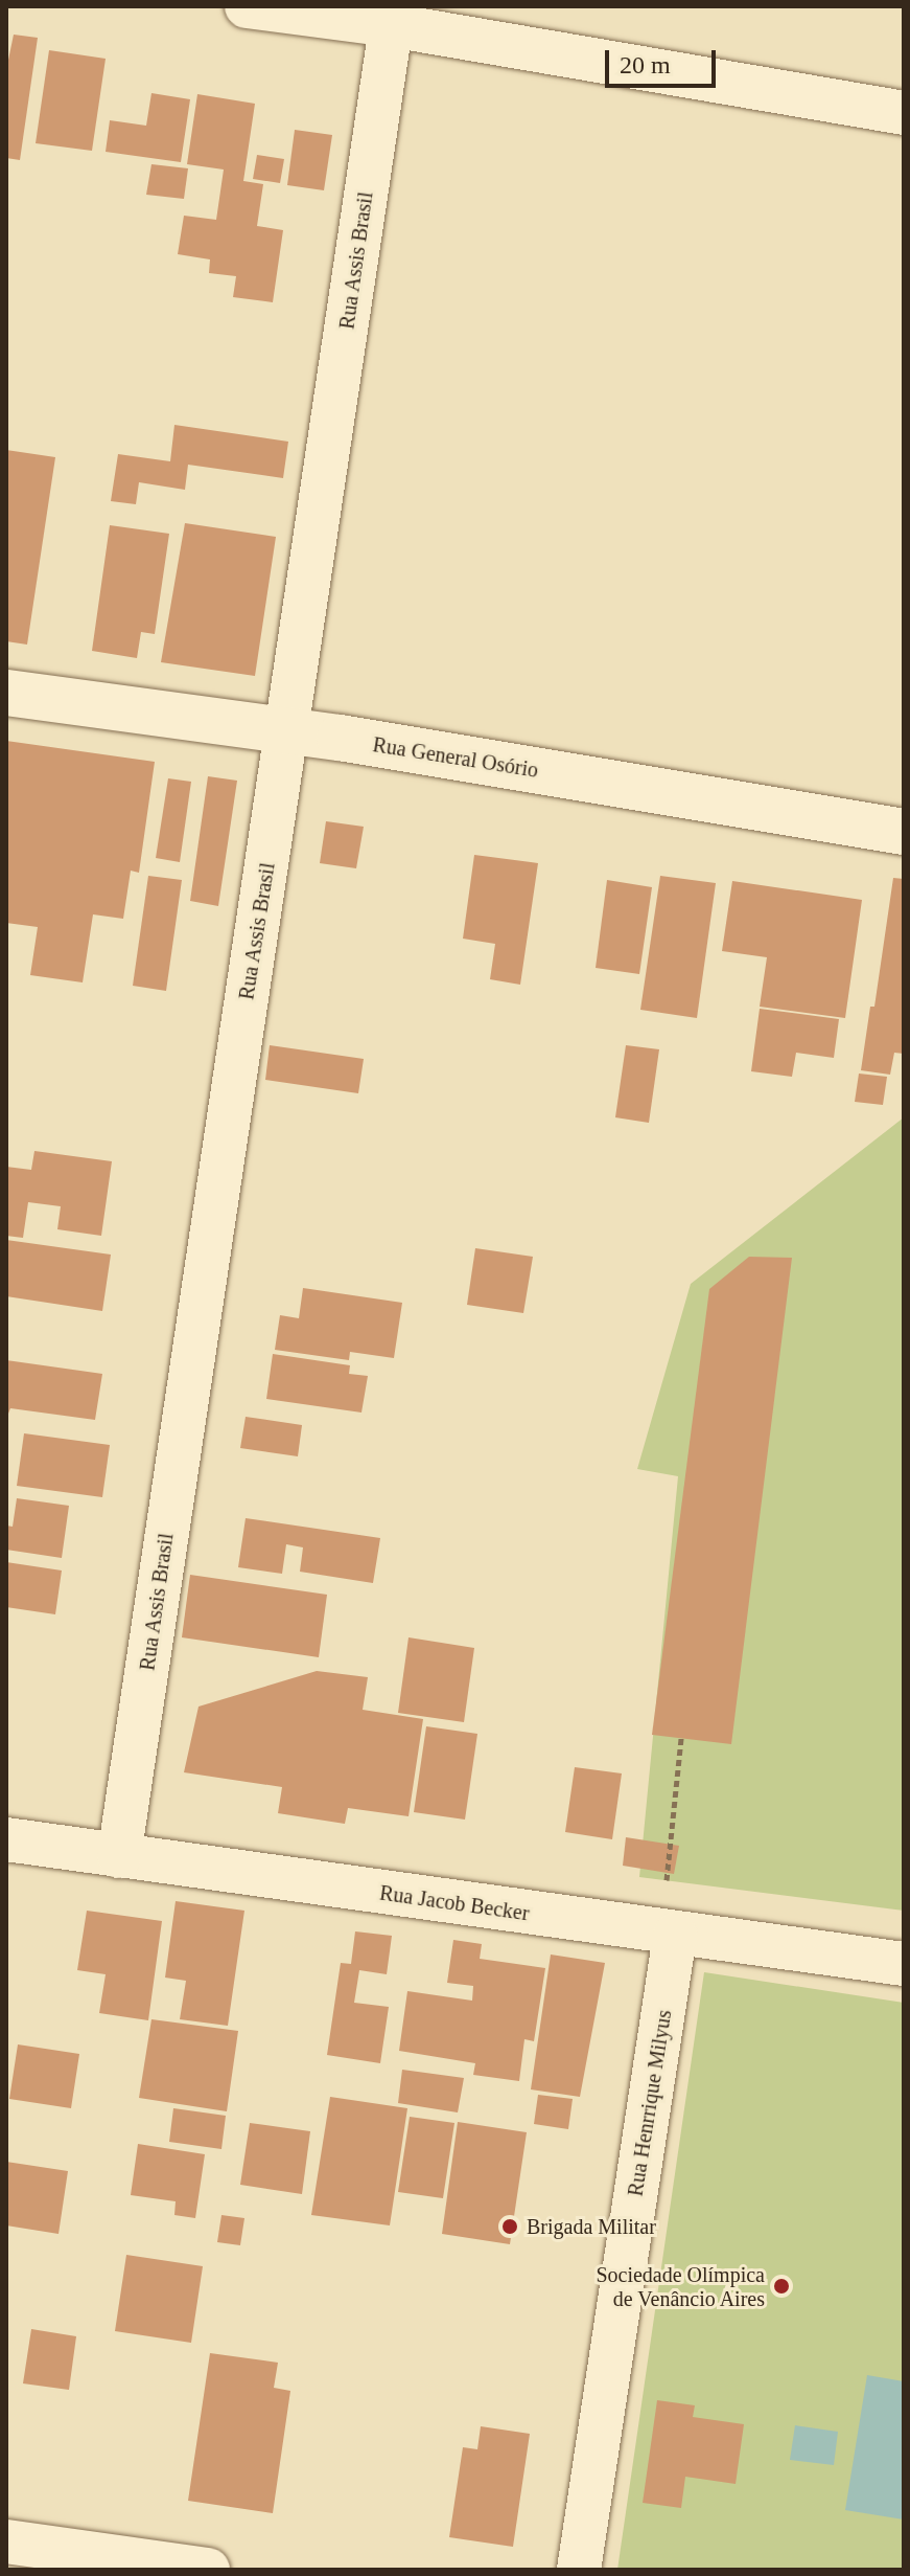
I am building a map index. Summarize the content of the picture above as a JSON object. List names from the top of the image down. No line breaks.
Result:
{"streets":{"main road":["Rua General Osório"],"street":["Rua Assis Brasil","Rua Jacob Becker","Rua Henrrique Milyus"]},"crossings":[["Rua Assis Brasil","Rua General Osório"],["Rua Assis Brasil","Rua Jacob Becker"],["Rua Jacob Becker","Rua Henrrique Milyus"]],"places":["Brigada Militar","Sociedade Olímpica de Venâncio Aires"],"scale_bar":"20 m"}
